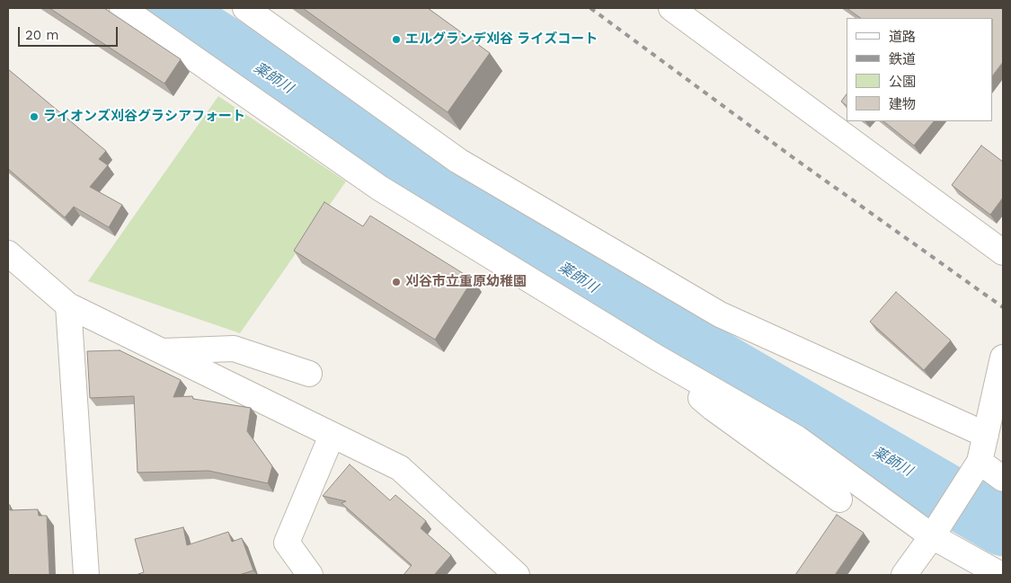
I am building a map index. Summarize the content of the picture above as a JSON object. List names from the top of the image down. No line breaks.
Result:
{"water":["薬師川"],"places":["エルグランデ刈谷 ライズコート","ライオンズ刈谷グラシアフォート","刈谷市立重原幼稚園"],"legend":["道路","鉄道","公園","建物"],"scale_bar":"20 m"}
